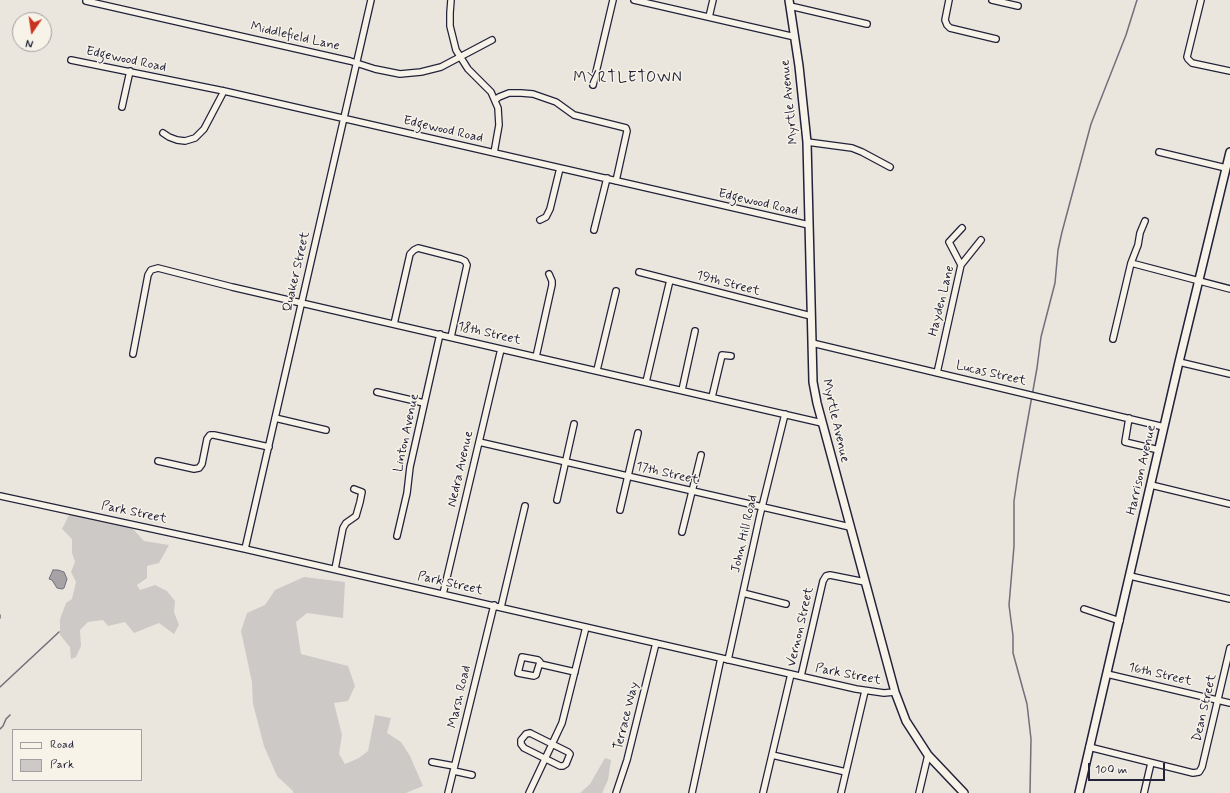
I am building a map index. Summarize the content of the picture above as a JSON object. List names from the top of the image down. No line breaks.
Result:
{"streets":{"main road":["Myrtle Avenue","Harrison Avenue"],"street":["Middlefield Lane","Edgewood Road","Quaker Street","19th Street","Hayden Lane","18th Street","Lucas Street","Linton Avenue","Nedra Avenue","17th Street","Park Street","John Hill Road","Vernon Street","16th Street","Marsh Road","Dean Street","Terrace Way"]},"crossings":[["Middlefield Lane","Quaker Street"],["Edgewood Road","Myrtle Avenue"],["Edgewood Road","Quaker Street"],["Myrtle Avenue","19th Street"],["Myrtle Avenue","18th Street"],["Myrtle Avenue","Lucas Street"],["Myrtle Avenue","17th Street"],["Myrtle Avenue","Park Street"],["Myrtle Avenue","Vernon Street"],["Quaker Street","18th Street"],["Quaker Street","Park Street"],["Hayden Lane","Lucas Street"],["18th Street","Linton Avenue"],["18th Street","Nedra Avenue"],["18th Street","John Hill Road"],["Lucas Street","Harrison Avenue"],["Nedra Avenue","17th Street"],["Nedra Avenue","Park Street"],["Harrison Avenue","16th Street"],["17th Street","John Hill Road"],["Park Street","John Hill Road"],["Park Street","Vernon Street"],["Park Street","Marsh Road"],["Park Street","Terrace Way"],["16th Street","Dean Street"]],"districts":["MYRTLETOWN"],"legend":["Road","Park"],"scale_bar":"100 m","north":"bottom"}
